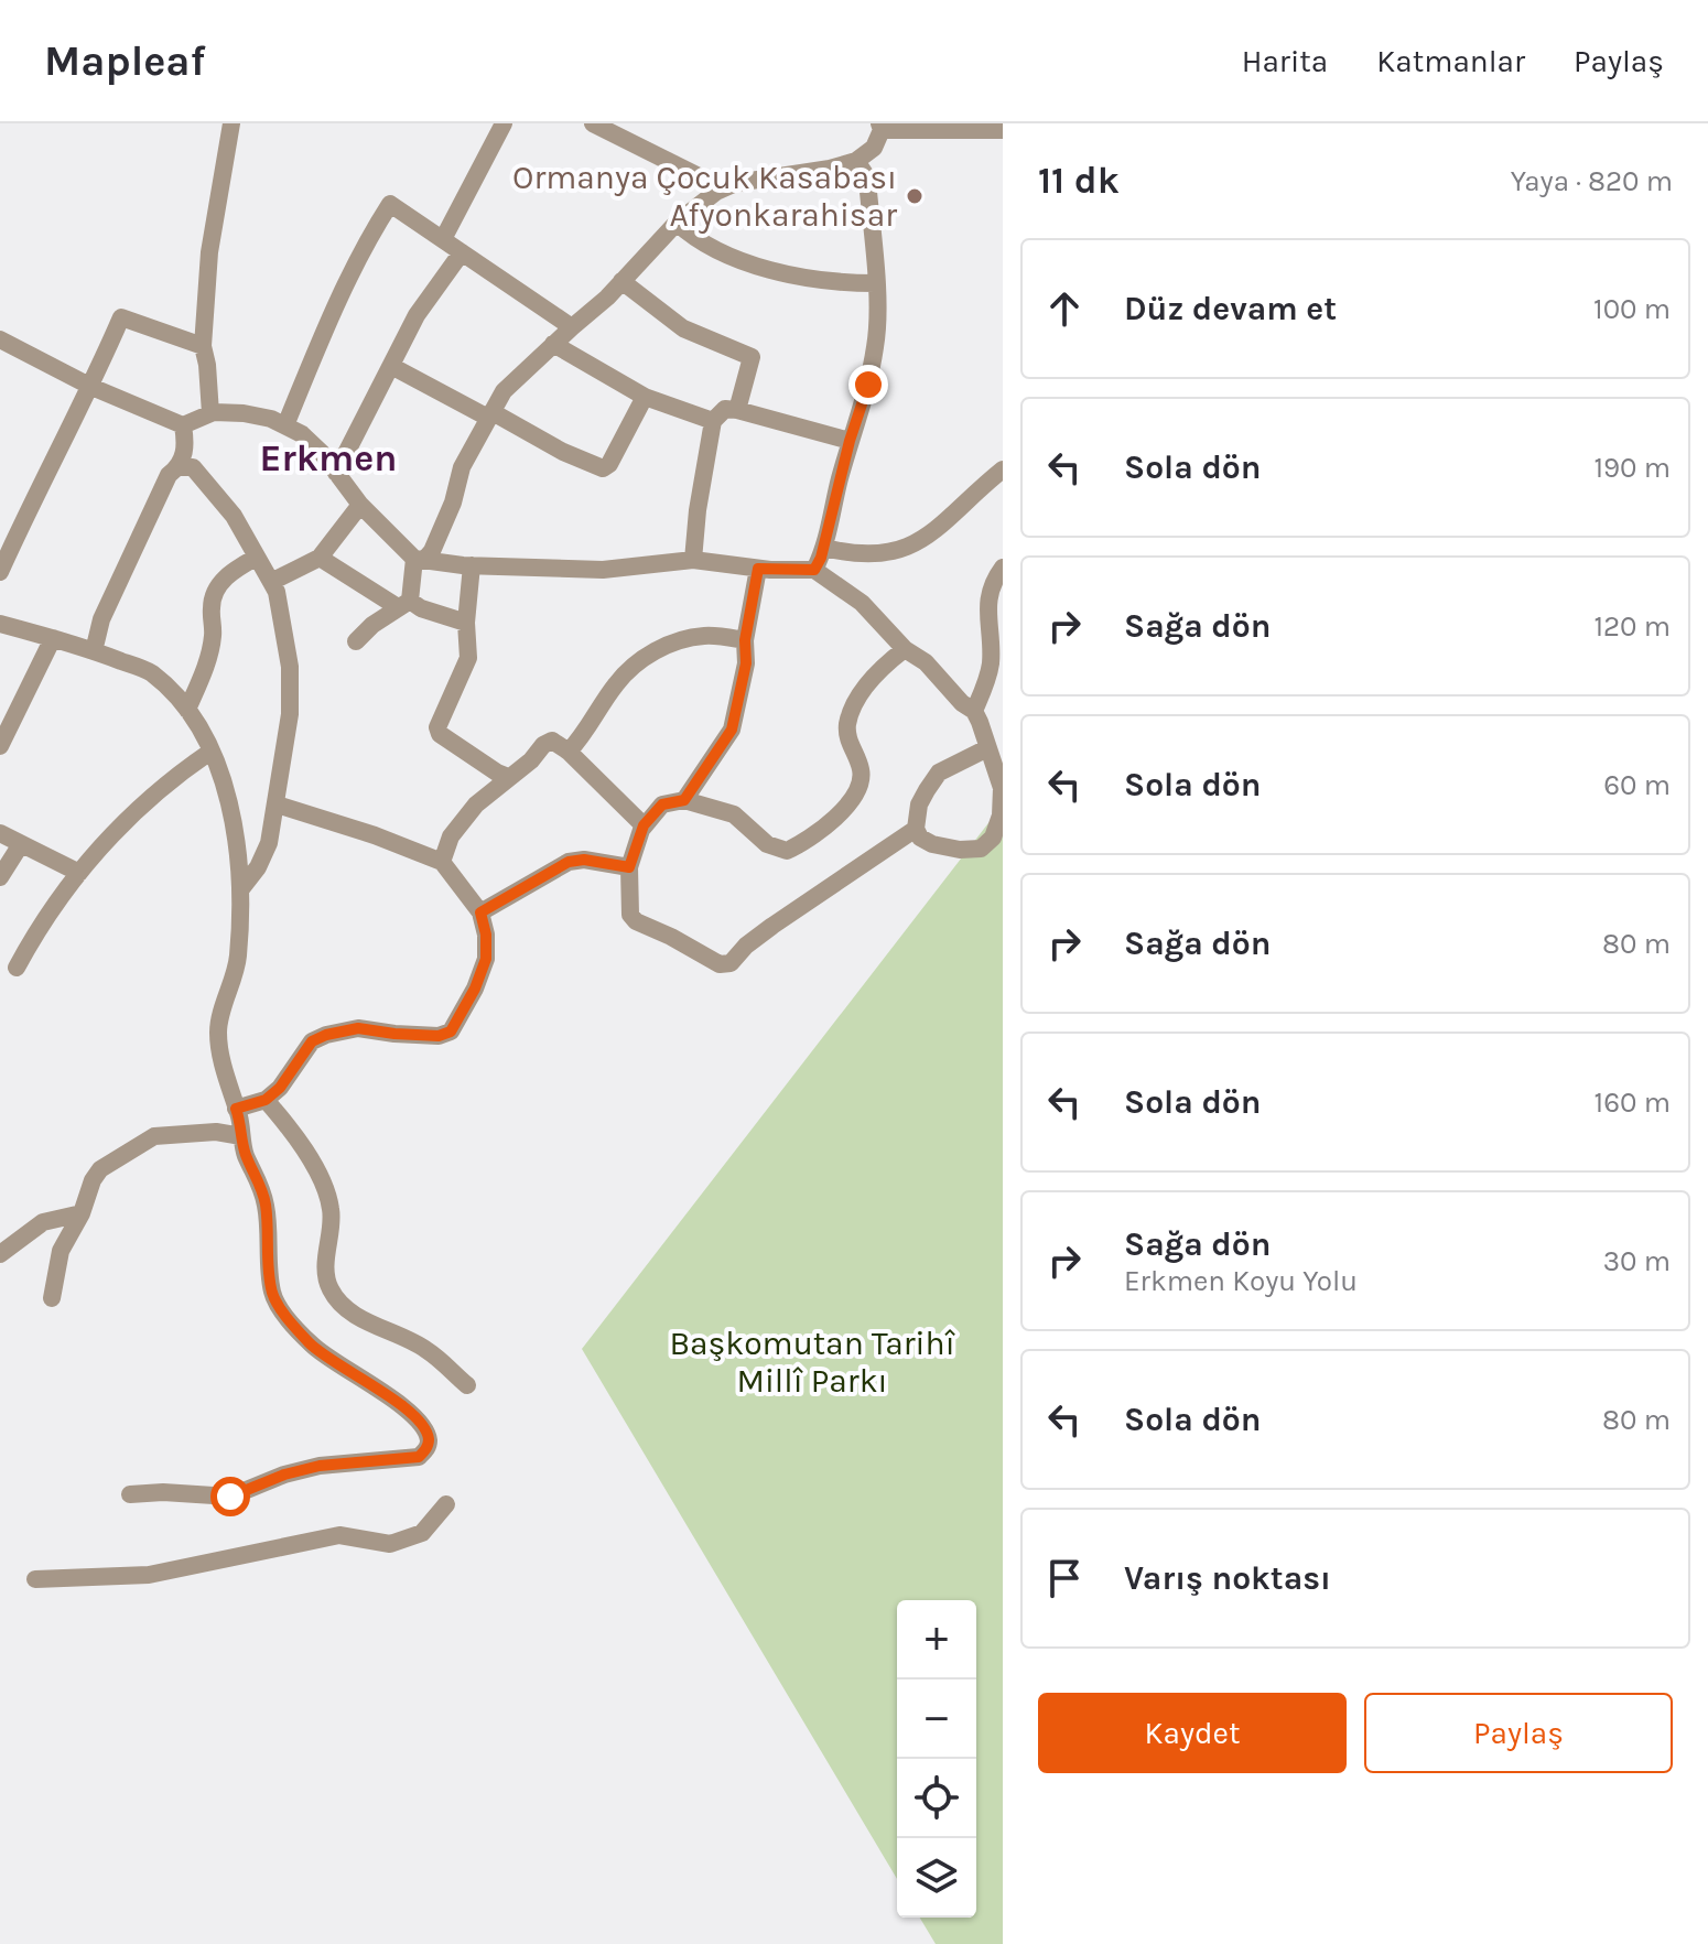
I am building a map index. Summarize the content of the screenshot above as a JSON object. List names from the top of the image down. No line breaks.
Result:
{"districts":["Erkmen"],"parks":["Başkomutan Tarihî Millî Parkı"],"places":["Ormanya Çocuk Kasabası Afyonkarahisar"],"page":{"header":"Mapleaf","nav":["Harita","Katmanlar","Paylaş"],"heading":["11 dk","Yaya · 820 m"],"list":[["Düz devam et","100 m"],["Sola dön","190 m"],["Sağa dön","120 m"],["Sola dön","60 m"],["Sağa dön","80 m"],["Sola dön","160 m"],["Sağa dön","Erkmen Koyu Yolu","30 m"],["Sola dön","80 m"],"Varış noktası"],"map_buttons":["+","−"],"buttons":["Kaydet","Paylaş"]}}
